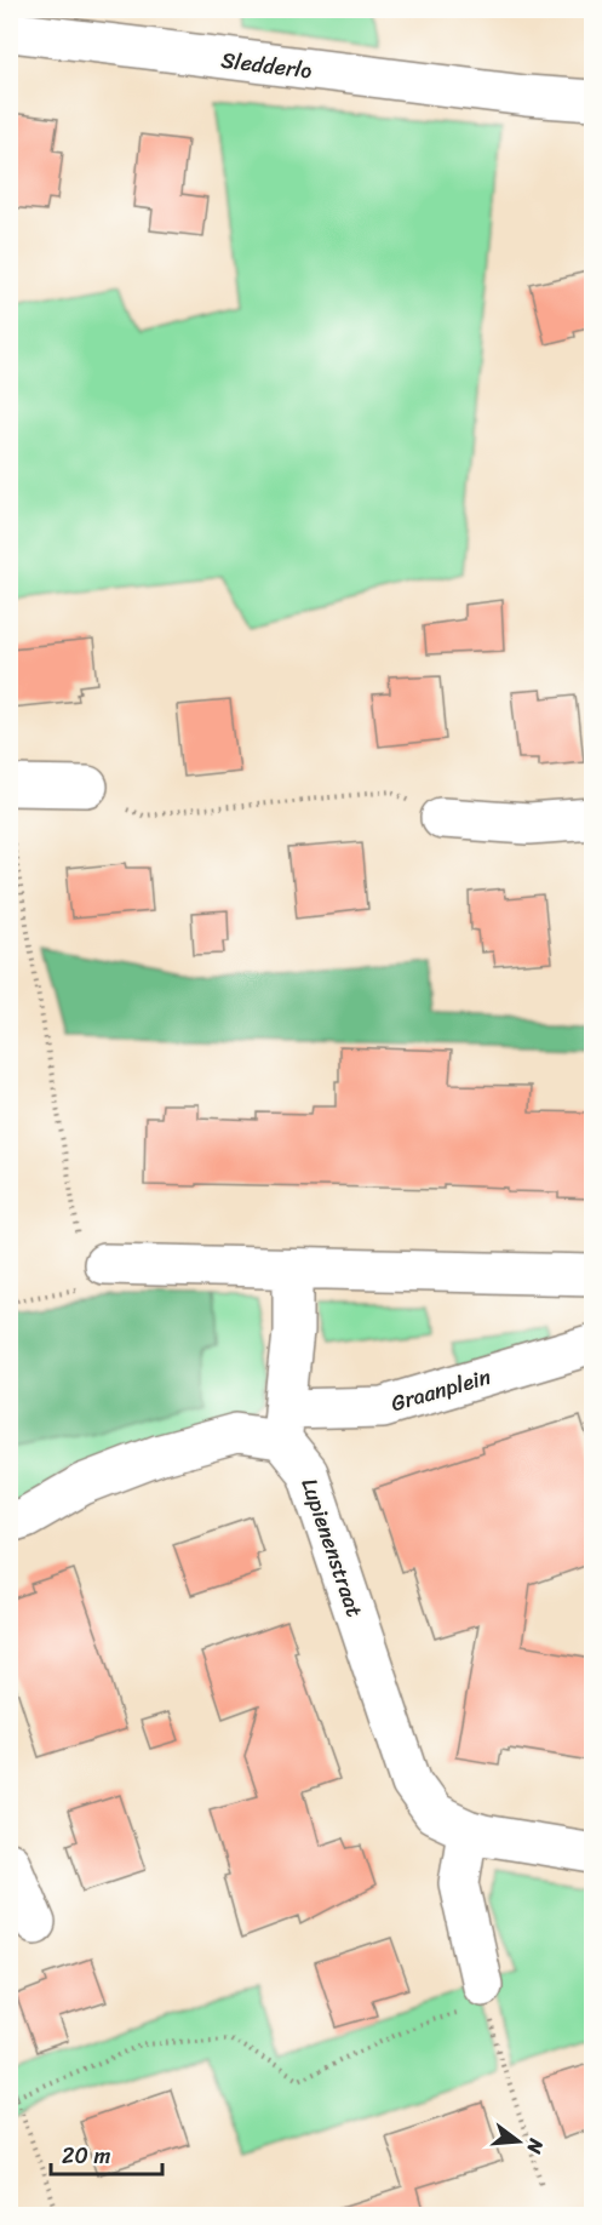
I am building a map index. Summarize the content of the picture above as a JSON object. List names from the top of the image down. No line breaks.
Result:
{"streets":{"street":["Sledderlo","Graanplein","Lupienenstraat"]},"crossings":[["Graanplein","Lupienenstraat"]],"scale_bar":"20 m","north":"right"}
